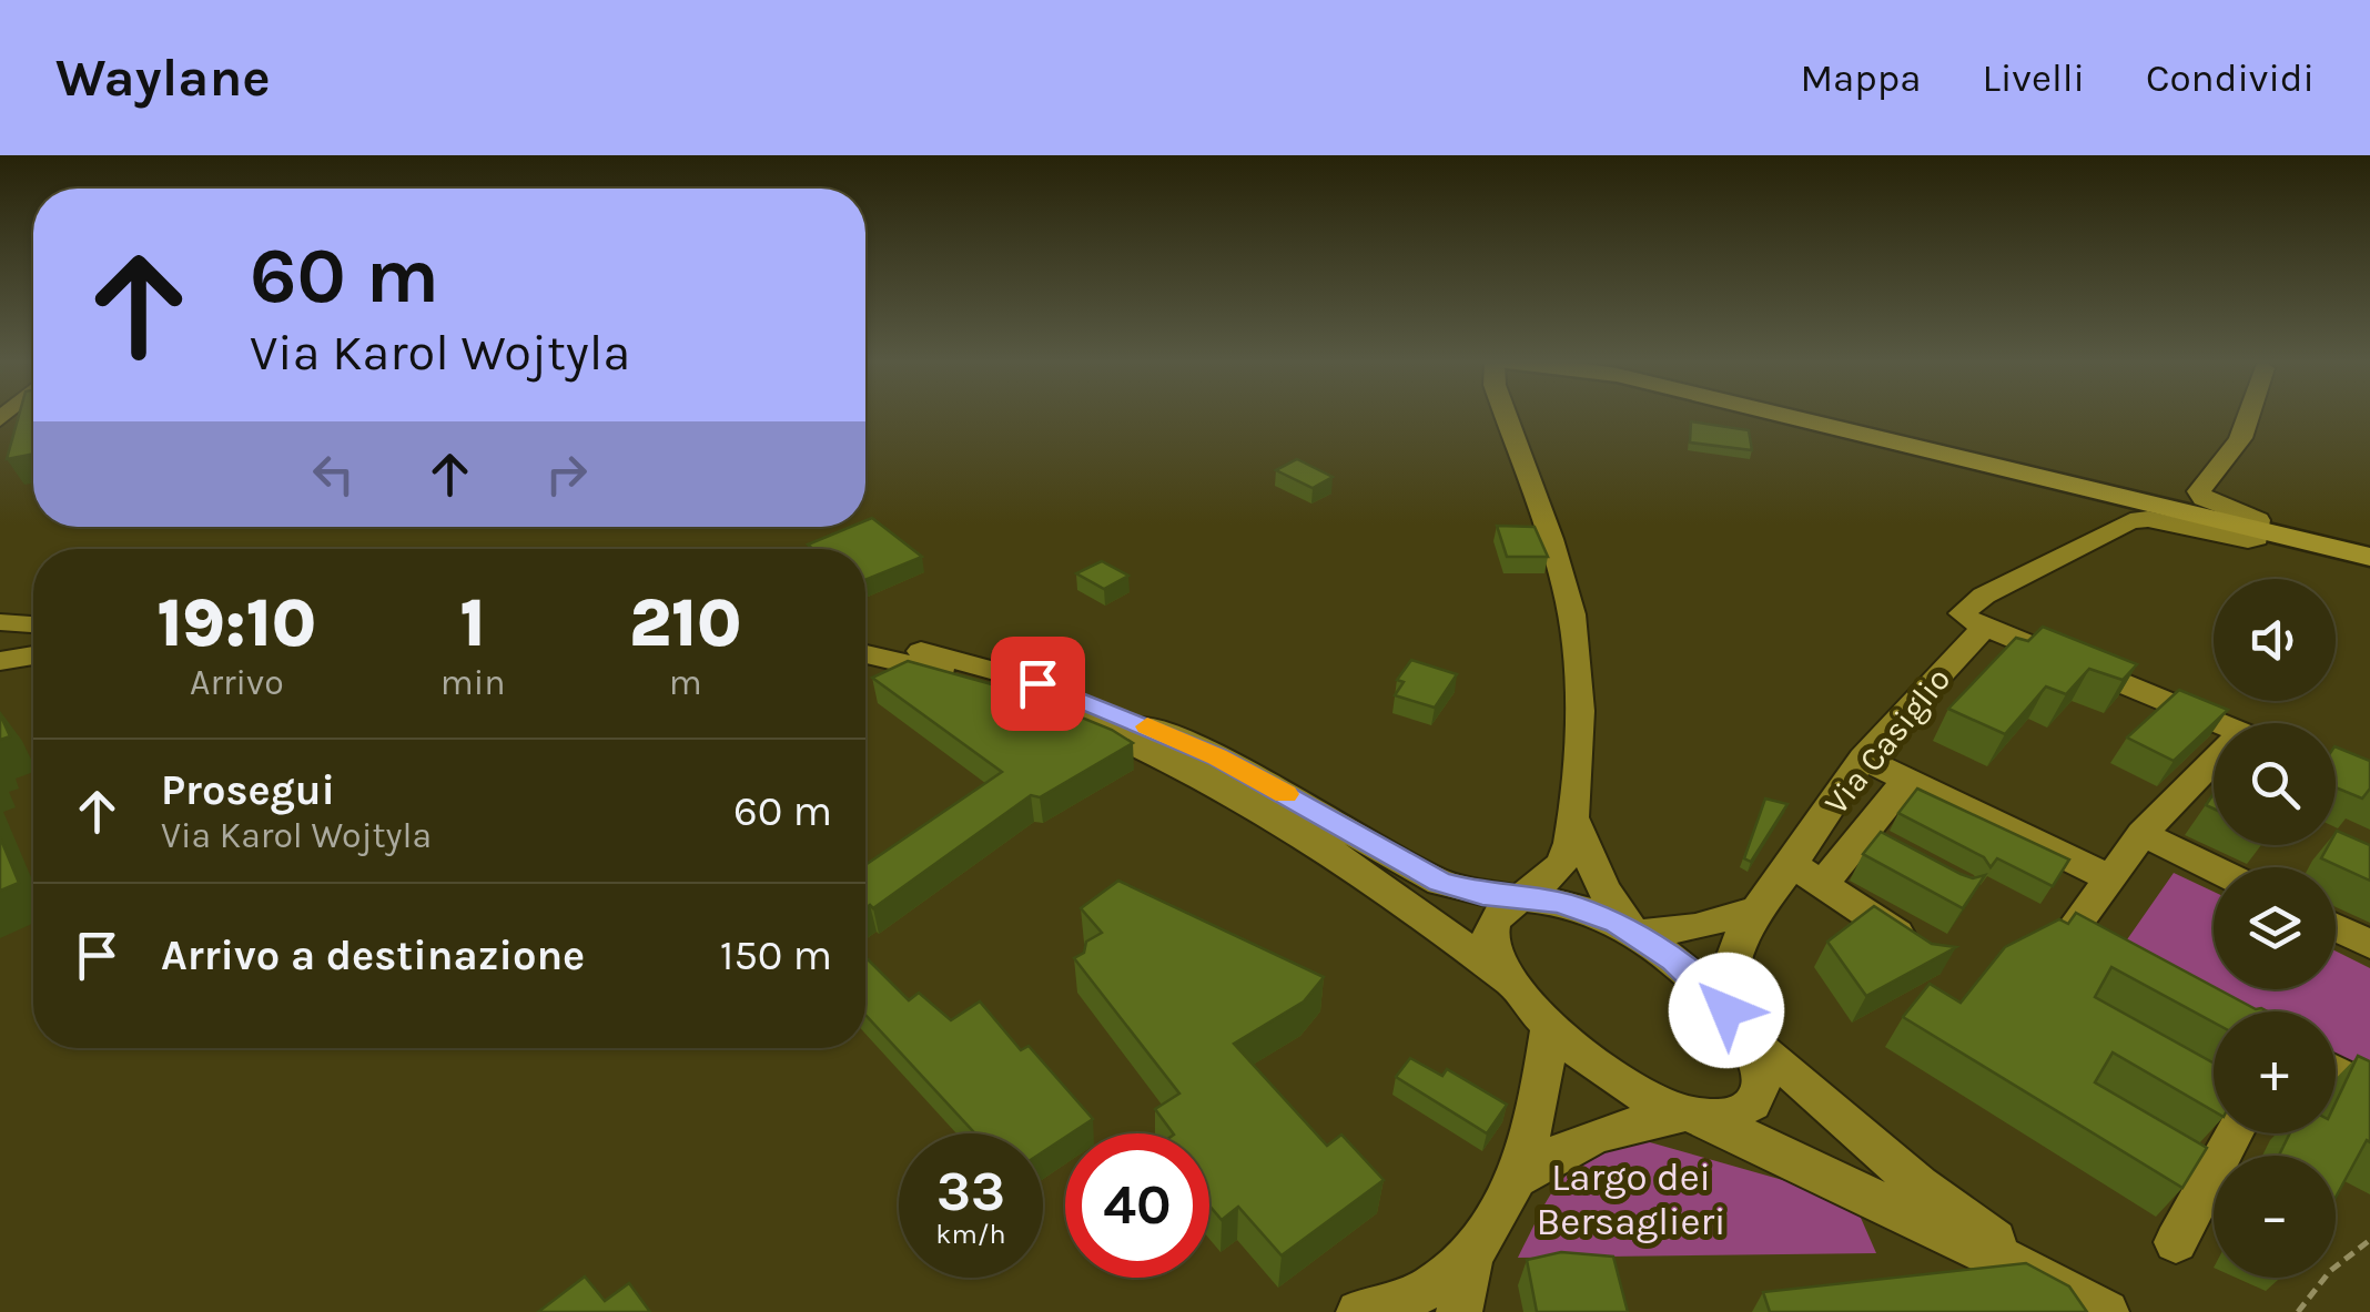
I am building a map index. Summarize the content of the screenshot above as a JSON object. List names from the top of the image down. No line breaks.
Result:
{"streets":{"street":["Via Casiglio"]},"parks":["Largo dei Bersaglieri"],"page":{"header":"Waylane","nav":["Mappa","Livelli","Condividi"],"turn":["60 m","Via Karol Wojtyla"],"eta":["19:10","Arrivo","1","min","210","m"],"map_buttons":["+","−"],"list":[{"name":"Prosegui","note":"Via Karol Wojtyla","value":"60 m"},{"name":"Arrivo a destinazione","value":"150 m"}],"speed":"33 km/h","limit":"40"}}
